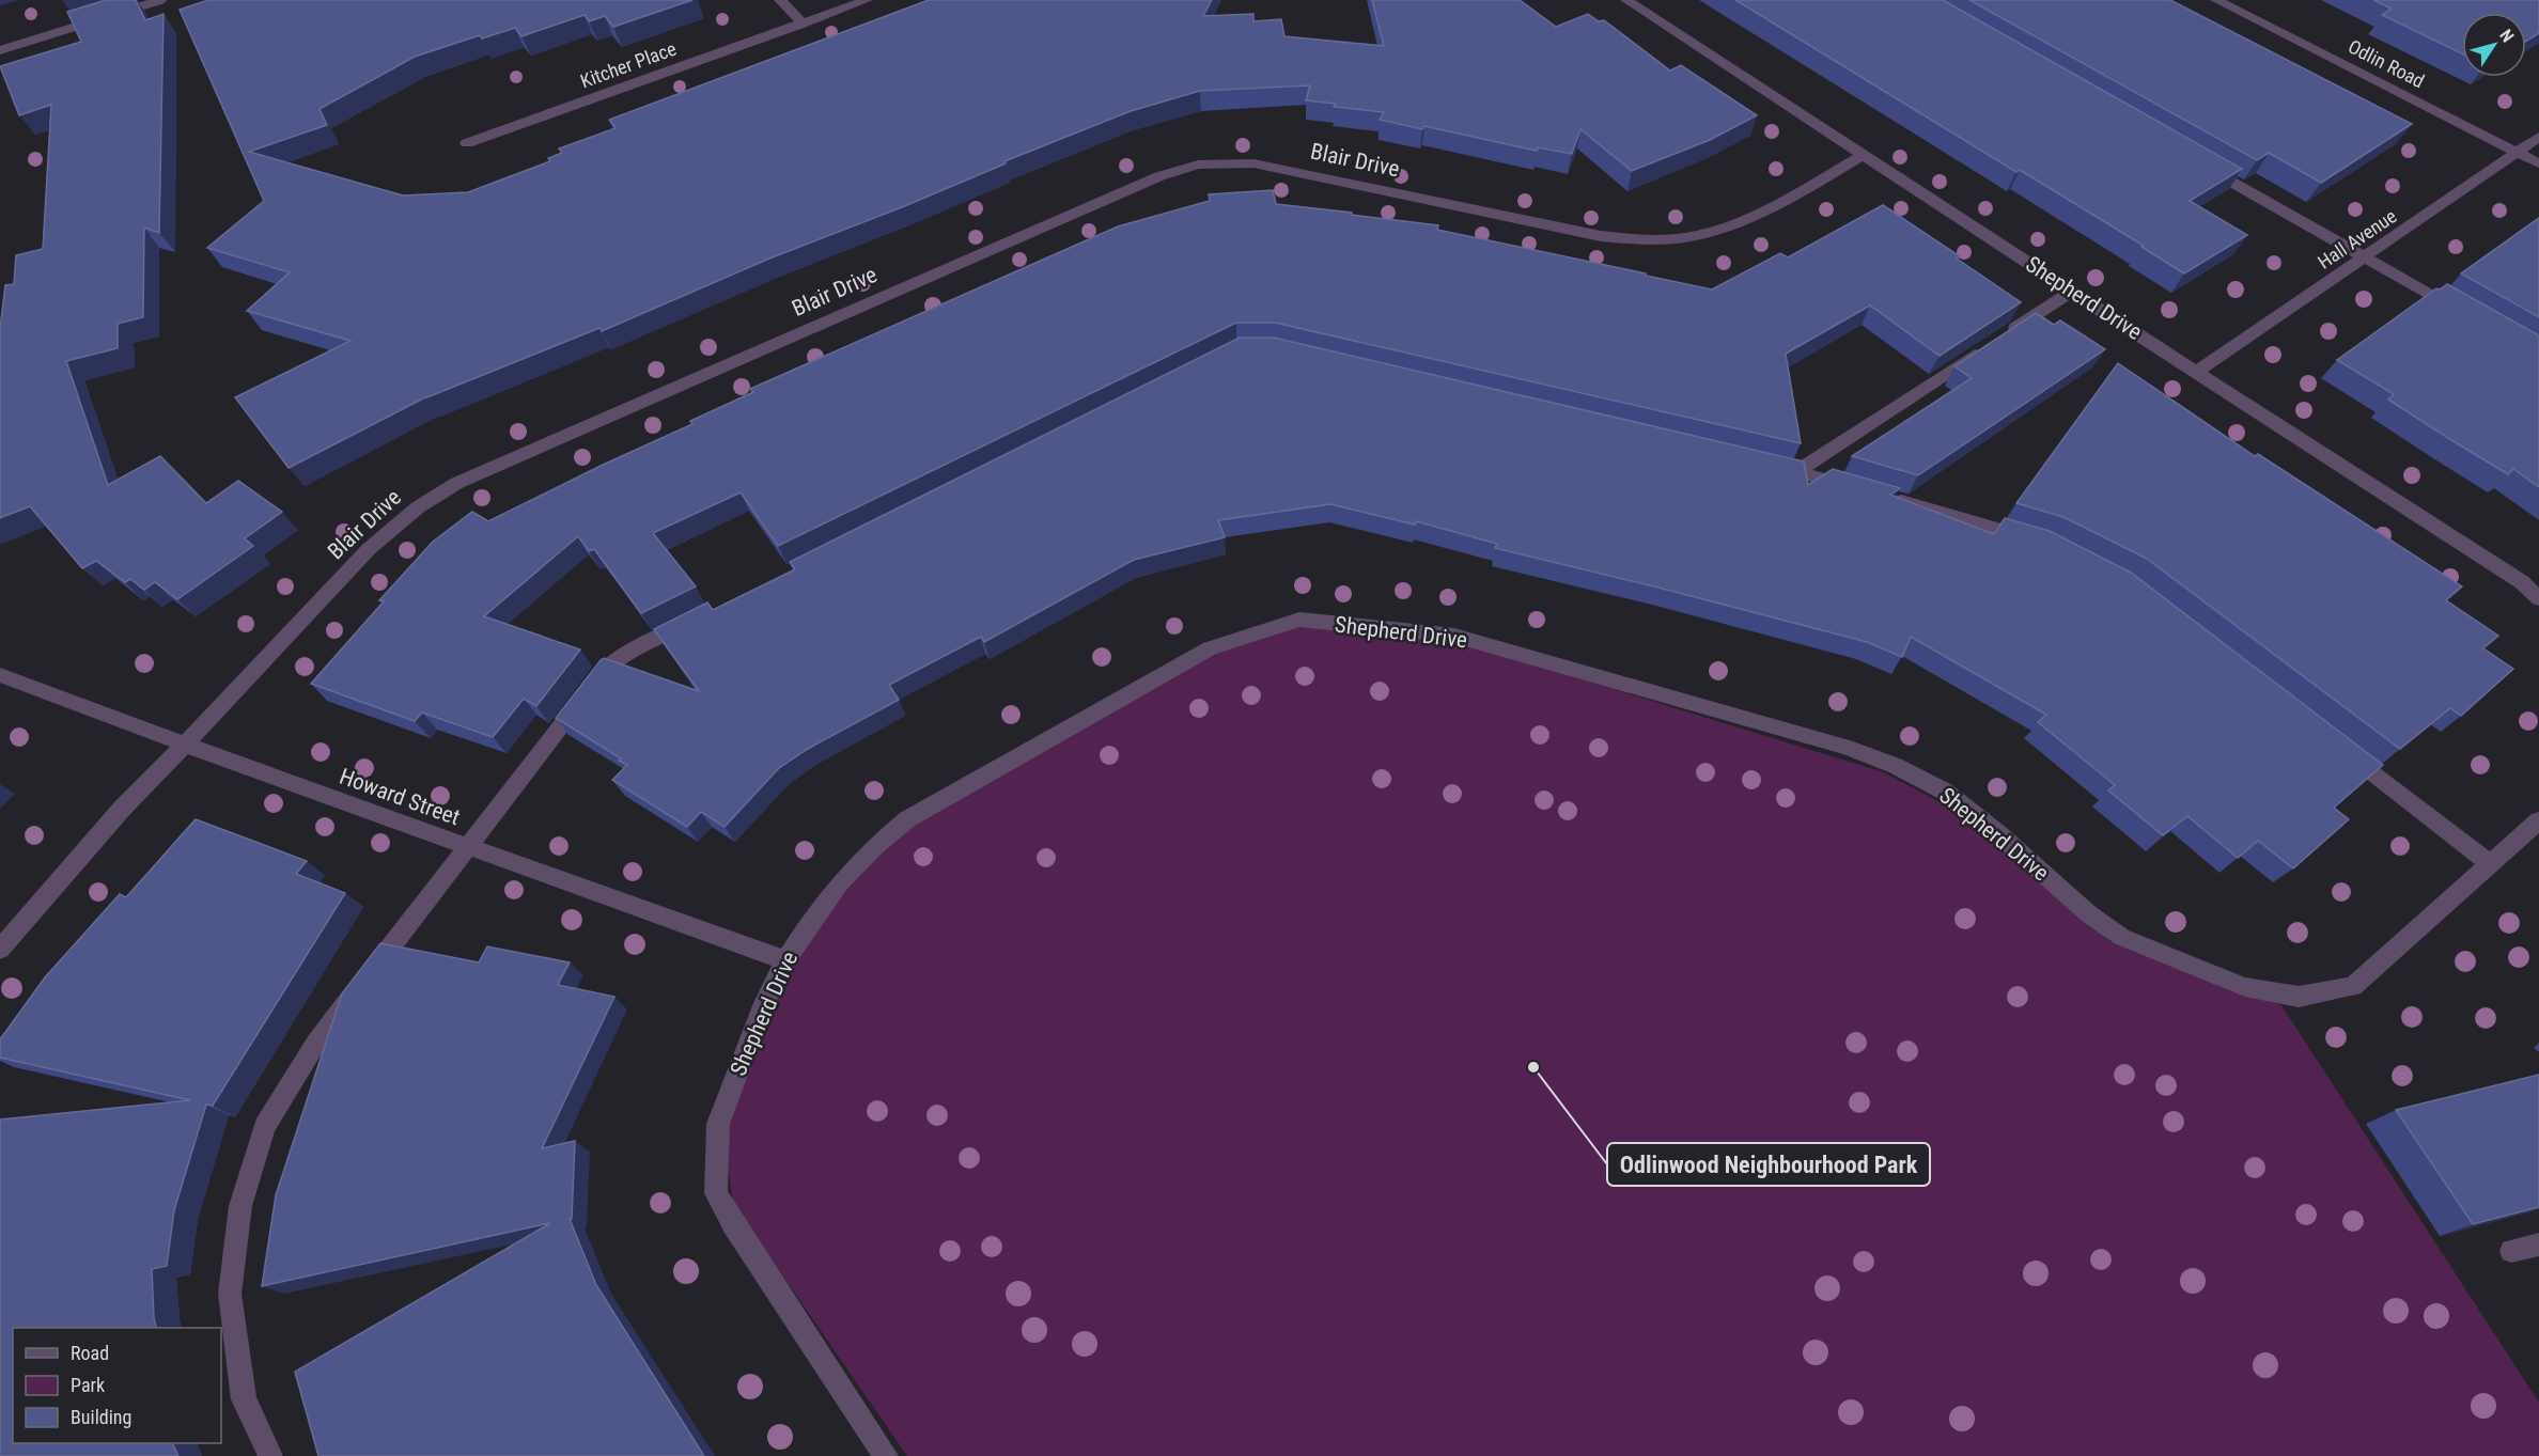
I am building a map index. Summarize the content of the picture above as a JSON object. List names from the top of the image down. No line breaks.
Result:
{"streets":{"street":["Odlin Road","Kitcher Place","Blair Drive","Hall Avenue","Shepherd Drive","Howard Street"]},"crossings":[["Odlin Road","Hall Avenue"],["Blair Drive","Shepherd Drive"],["Blair Drive","Howard Street"],["Hall Avenue","Shepherd Drive"],["Shepherd Drive","Howard Street"]],"places":["Odlinwood Neighbourhood Park"],"legend":["Road","Park","Building"],"north":"top right"}
